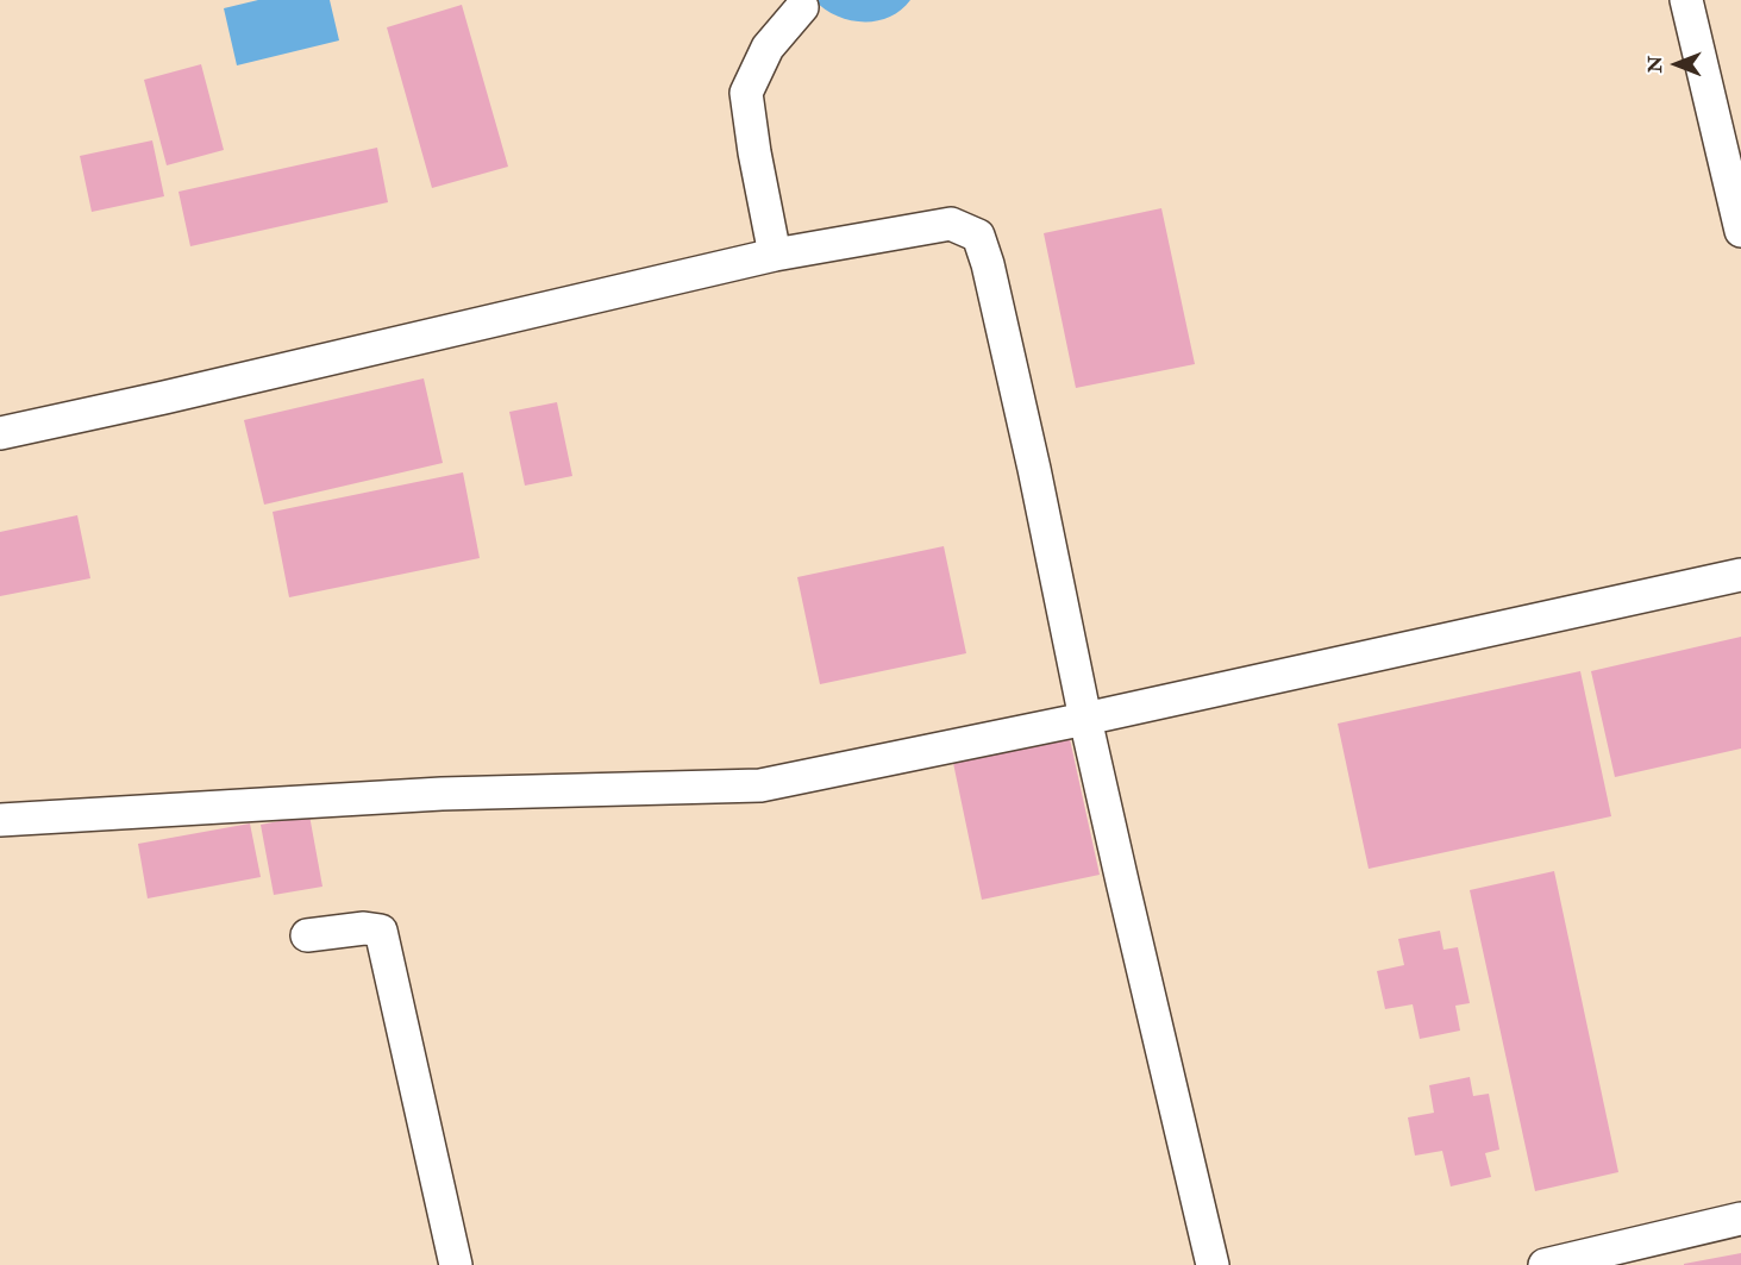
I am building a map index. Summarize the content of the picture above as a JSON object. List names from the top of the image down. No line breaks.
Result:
{"north":"left"}
